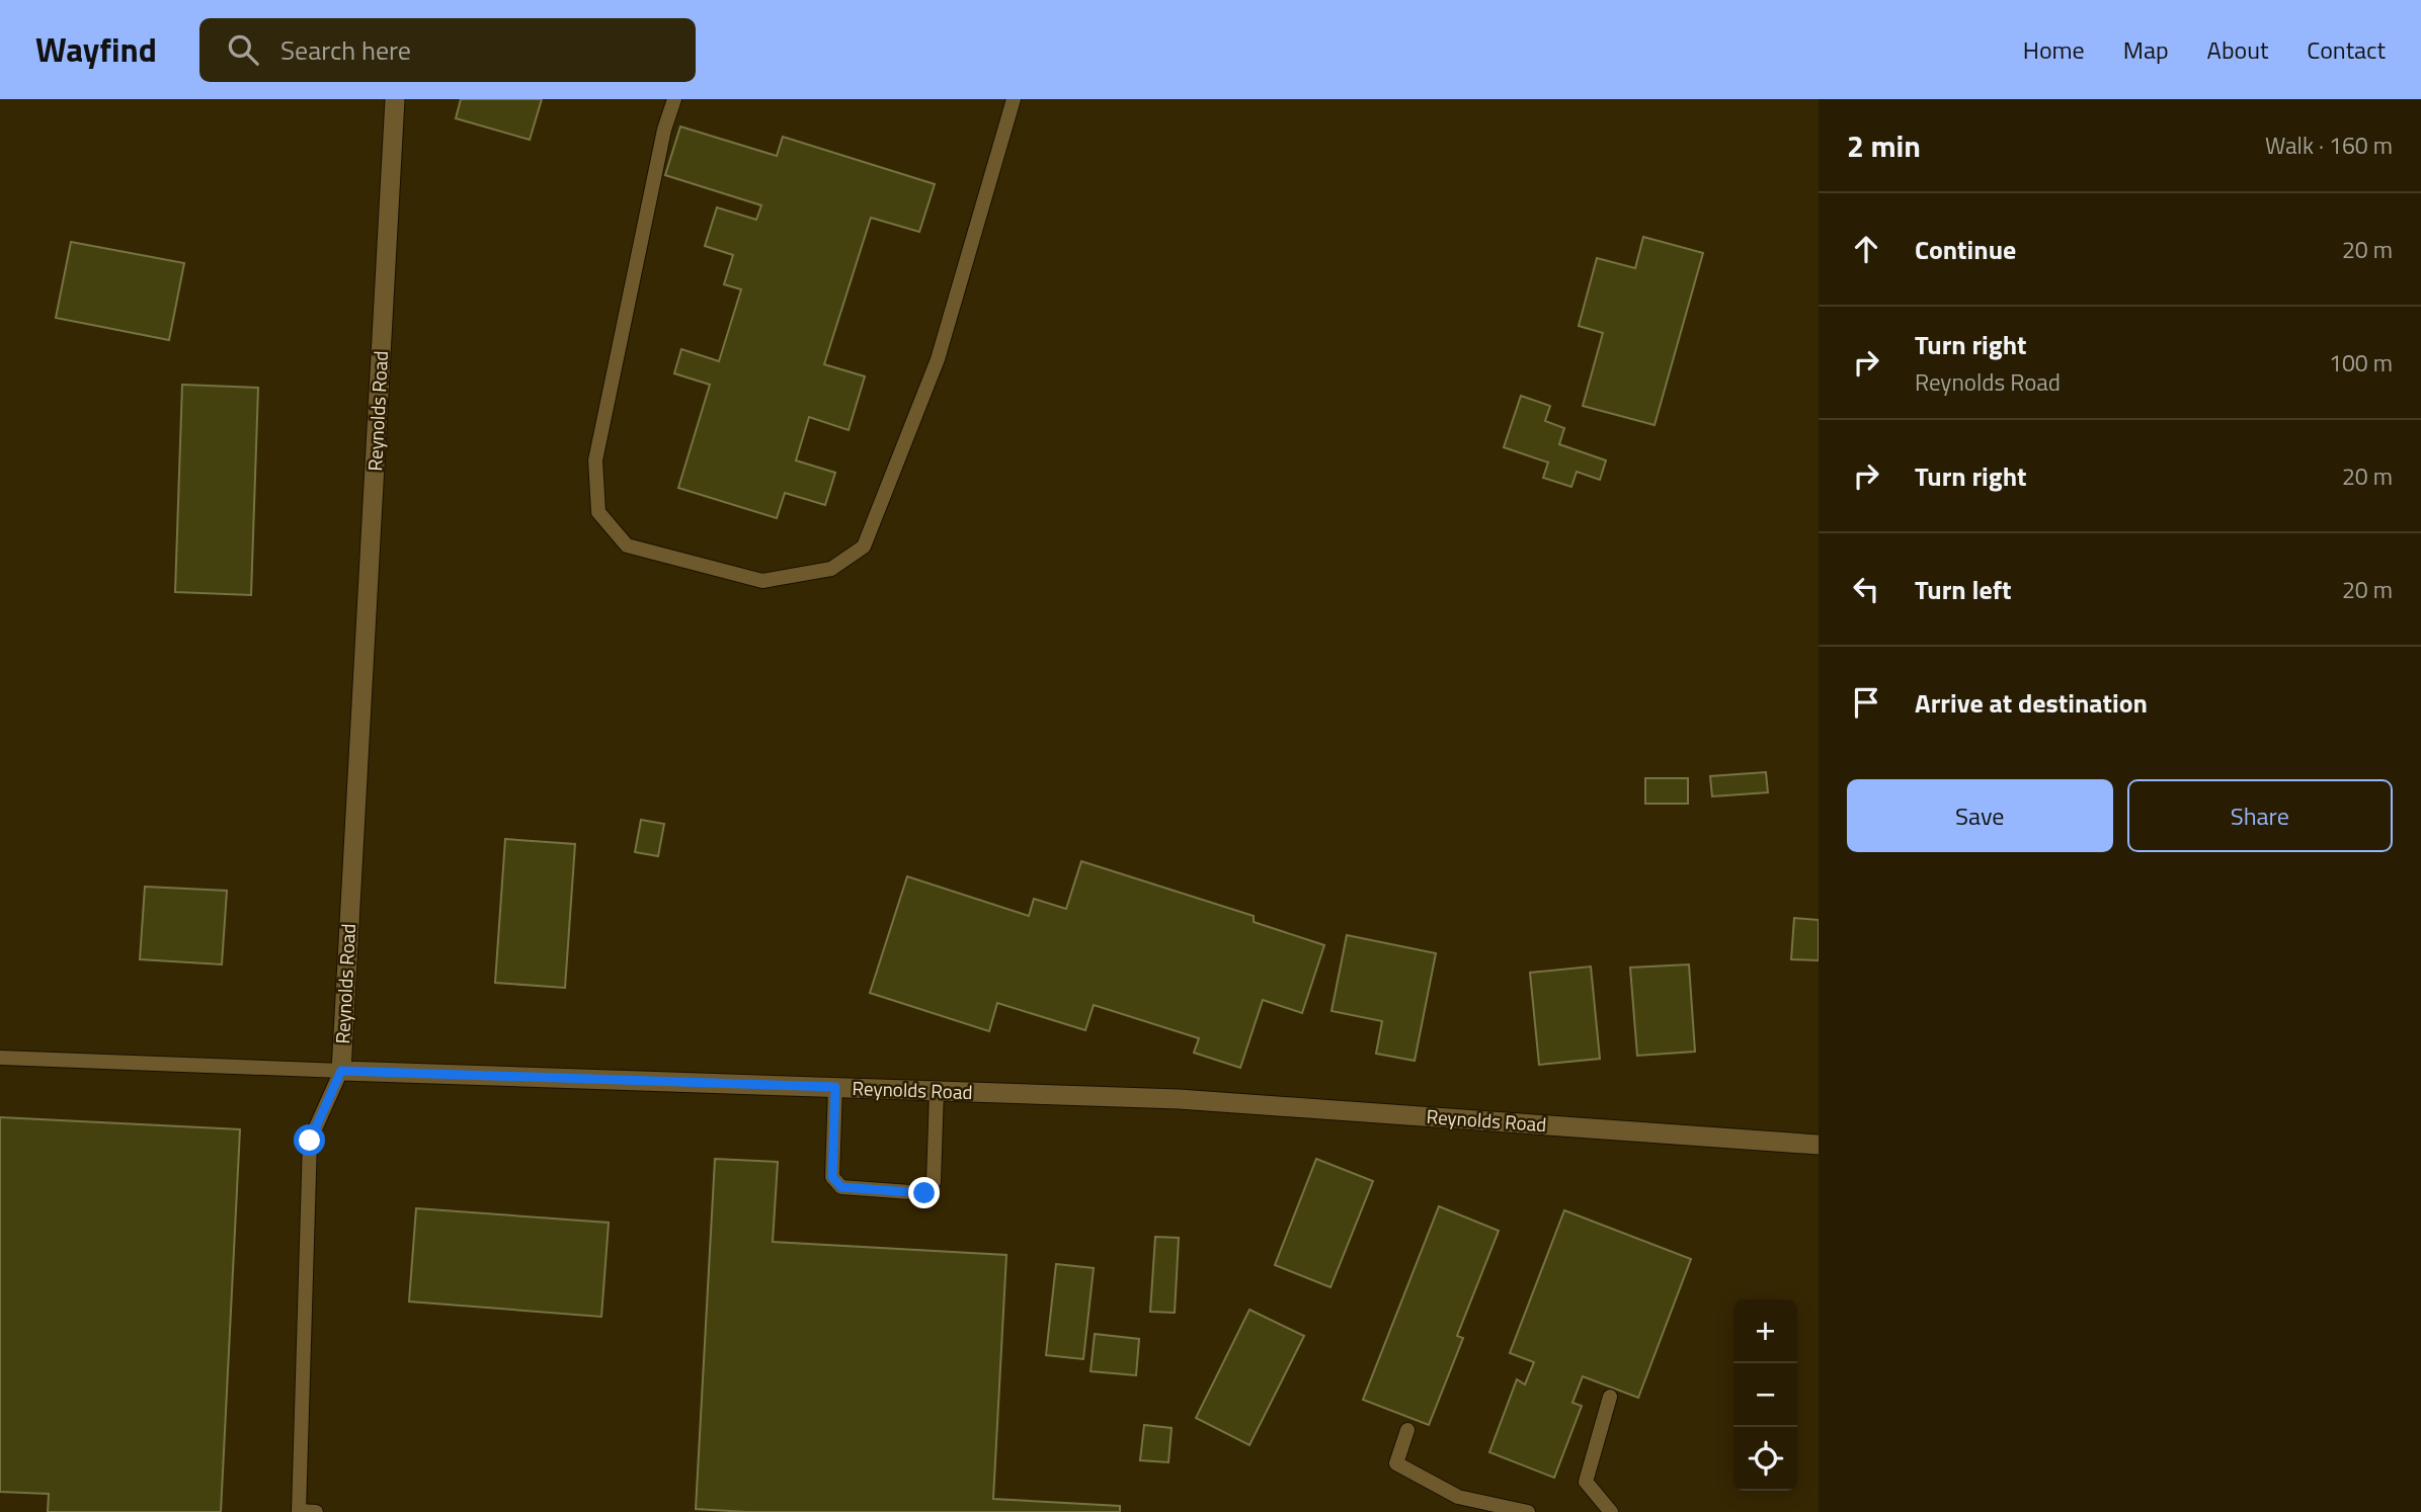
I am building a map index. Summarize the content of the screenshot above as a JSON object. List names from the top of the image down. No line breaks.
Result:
{"streets":{"street":["Reynolds Road"]},"page":{"header":"Wayfind","search":"Search here","nav":["Home","Map","About","Contact"],"heading":["2 min","Walk · 160 m"],"list":[["Continue","20 m"],["Turn right","Reynolds Road","100 m"],["Turn right","20 m"],["Turn left","20 m"],"Arrive at destination"],"buttons":["Save","Share"],"map_buttons":["+","−"]}}
